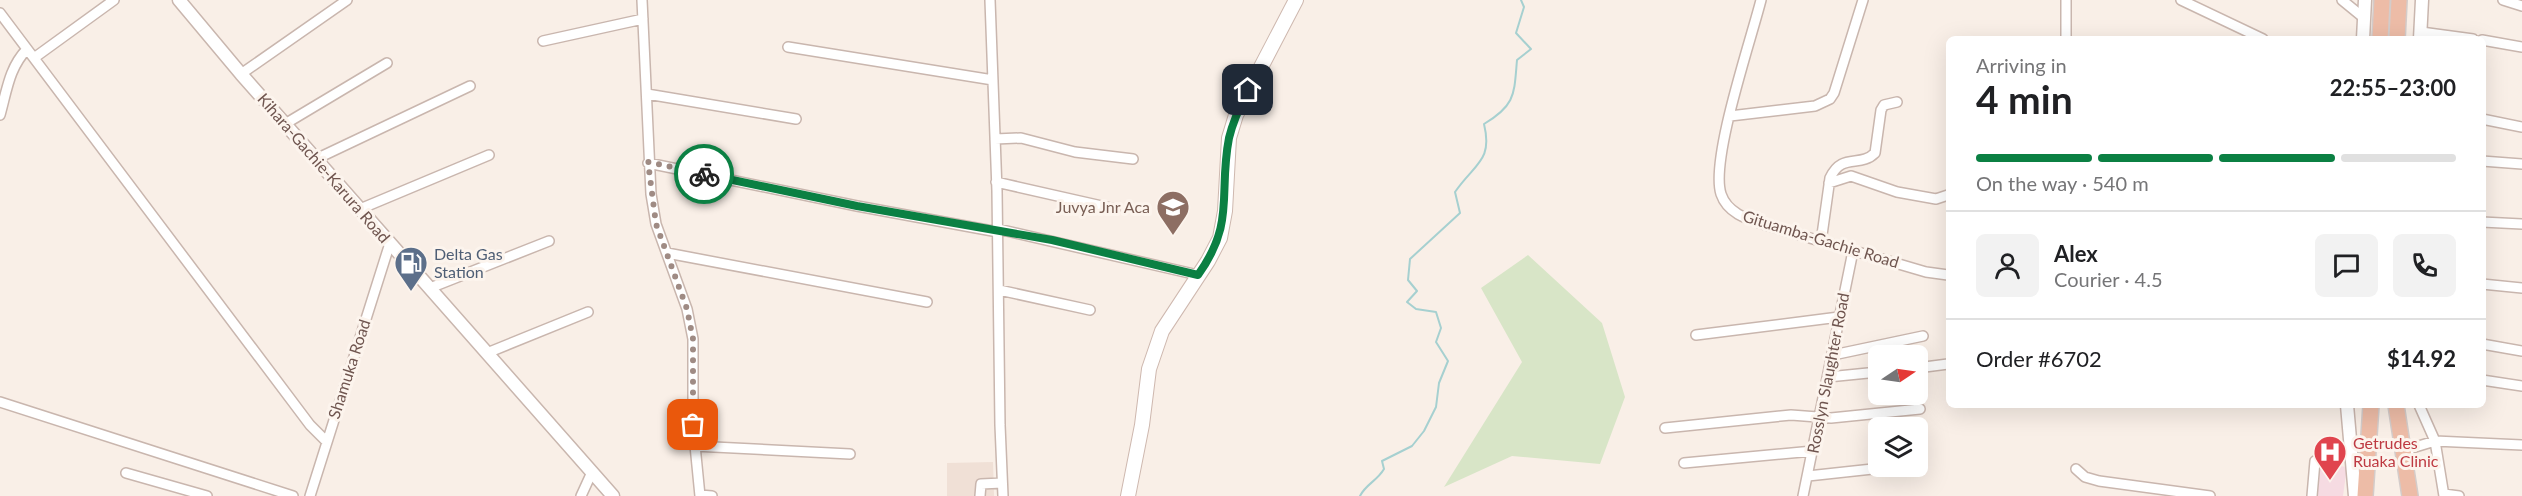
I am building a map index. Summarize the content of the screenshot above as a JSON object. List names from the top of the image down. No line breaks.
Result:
{"streets":{"street":["Kihara-Gachie-Karura Road","Gituamba-Gachie Road","Shamuka Road","Rosslyn Slaughter Road"]},"crossings":[["Kihara-Gachie-Karura Road","Shamuka Road"],["Gituamba-Gachie Road","Rosslyn Slaughter Road"]],"places":{"school or university":["Juvya Jnr Aca"],"fuel station":["Delta Gas Station"],"hospital":["Getrudes Ruaka Clinic"]},"north":"right","page":{"heading":["4 min","Arriving in","22:55–23:00"],"panel":["Alex","Courier · 4.5","Order #6702","$14.92"],"bar":"On the way · 540 m"}}
